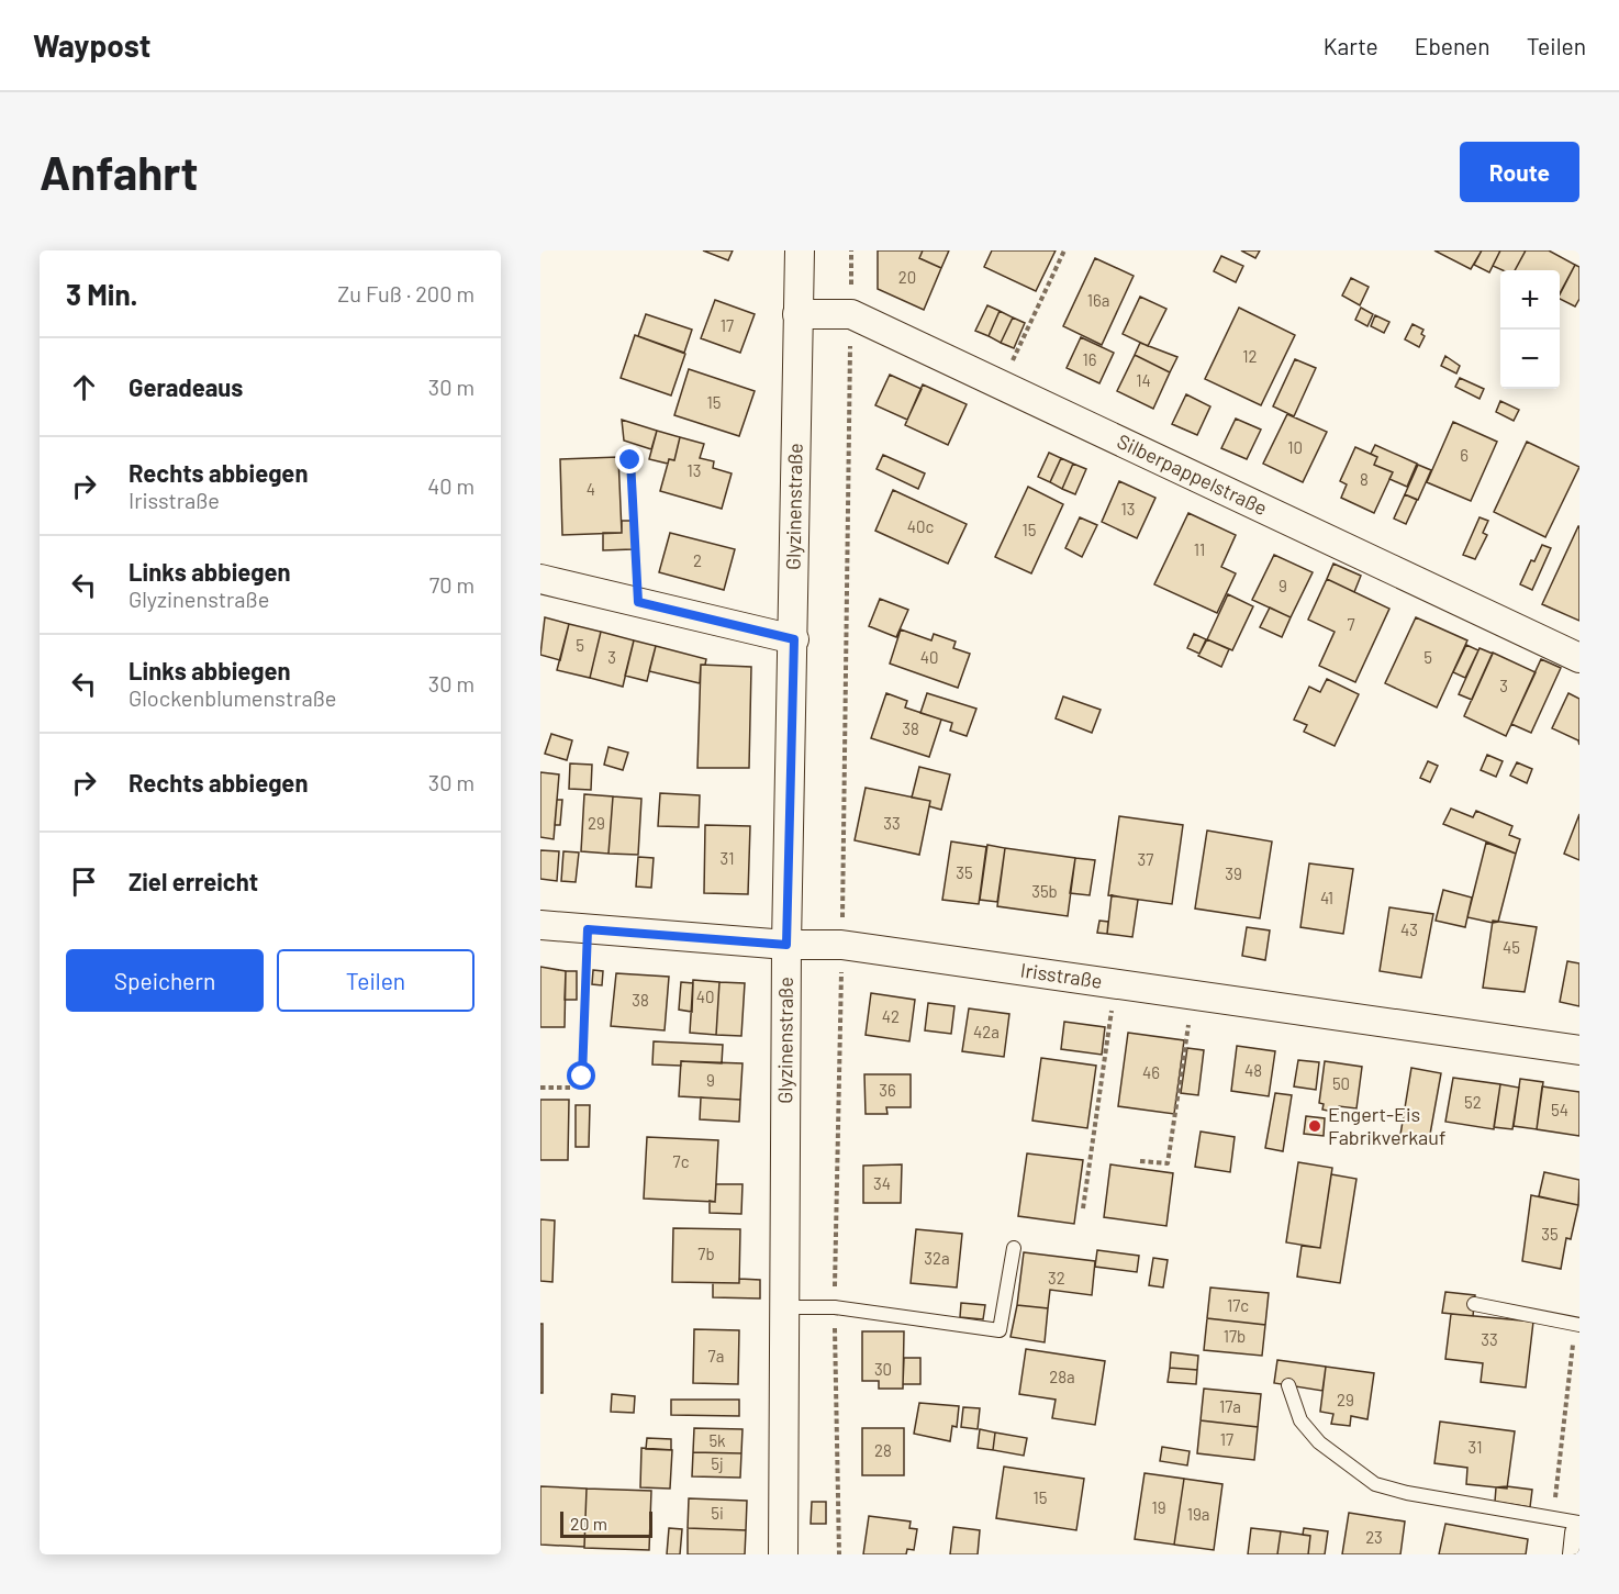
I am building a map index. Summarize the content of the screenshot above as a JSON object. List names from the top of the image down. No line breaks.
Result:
{"streets":{"street":["Silberpappelstraße","Glyzinenstraße","Irisstraße"]},"crossings":[["Silberpappelstraße","Glyzinenstraße"],["Glyzinenstraße","Irisstraße"]],"places":["Engert-Eis Fabrikverkauf"],"house_numbers":["20","16a","17","12","16","14","15","10","6","13","8","4","13","40c","15","11","2","9","7","5","3","40","5","3","38","29","33","31","37","35","39","35b","41","43","45","40","38","42","42a","48","46","9","50","36","52","54","7c","34","35","7b","32a","32","17c","17b","33","7a","30","28a","29","17a","17","5k","31","28","5j","15","19","5i","19a","23"],"scale_bar":"20 m","page":{"header":"Waypost","nav":["Karte","Ebenen","Teilen"],"buttons":["Route",["Speichern","Teilen"]],"title":"Anfahrt","heading":["3 Min.","Zu Fuß · 200 m"],"map_buttons":["+","−"],"list":[["Geradeaus","30 m"],["Rechts abbiegen","Irisstraße","40 m"],["Links abbiegen","Glyzinenstraße","70 m"],["Links abbiegen","Glockenblumenstraße","30 m"],["Rechts abbiegen","30 m"],"Ziel erreicht"],"scale":"20 m"}}
